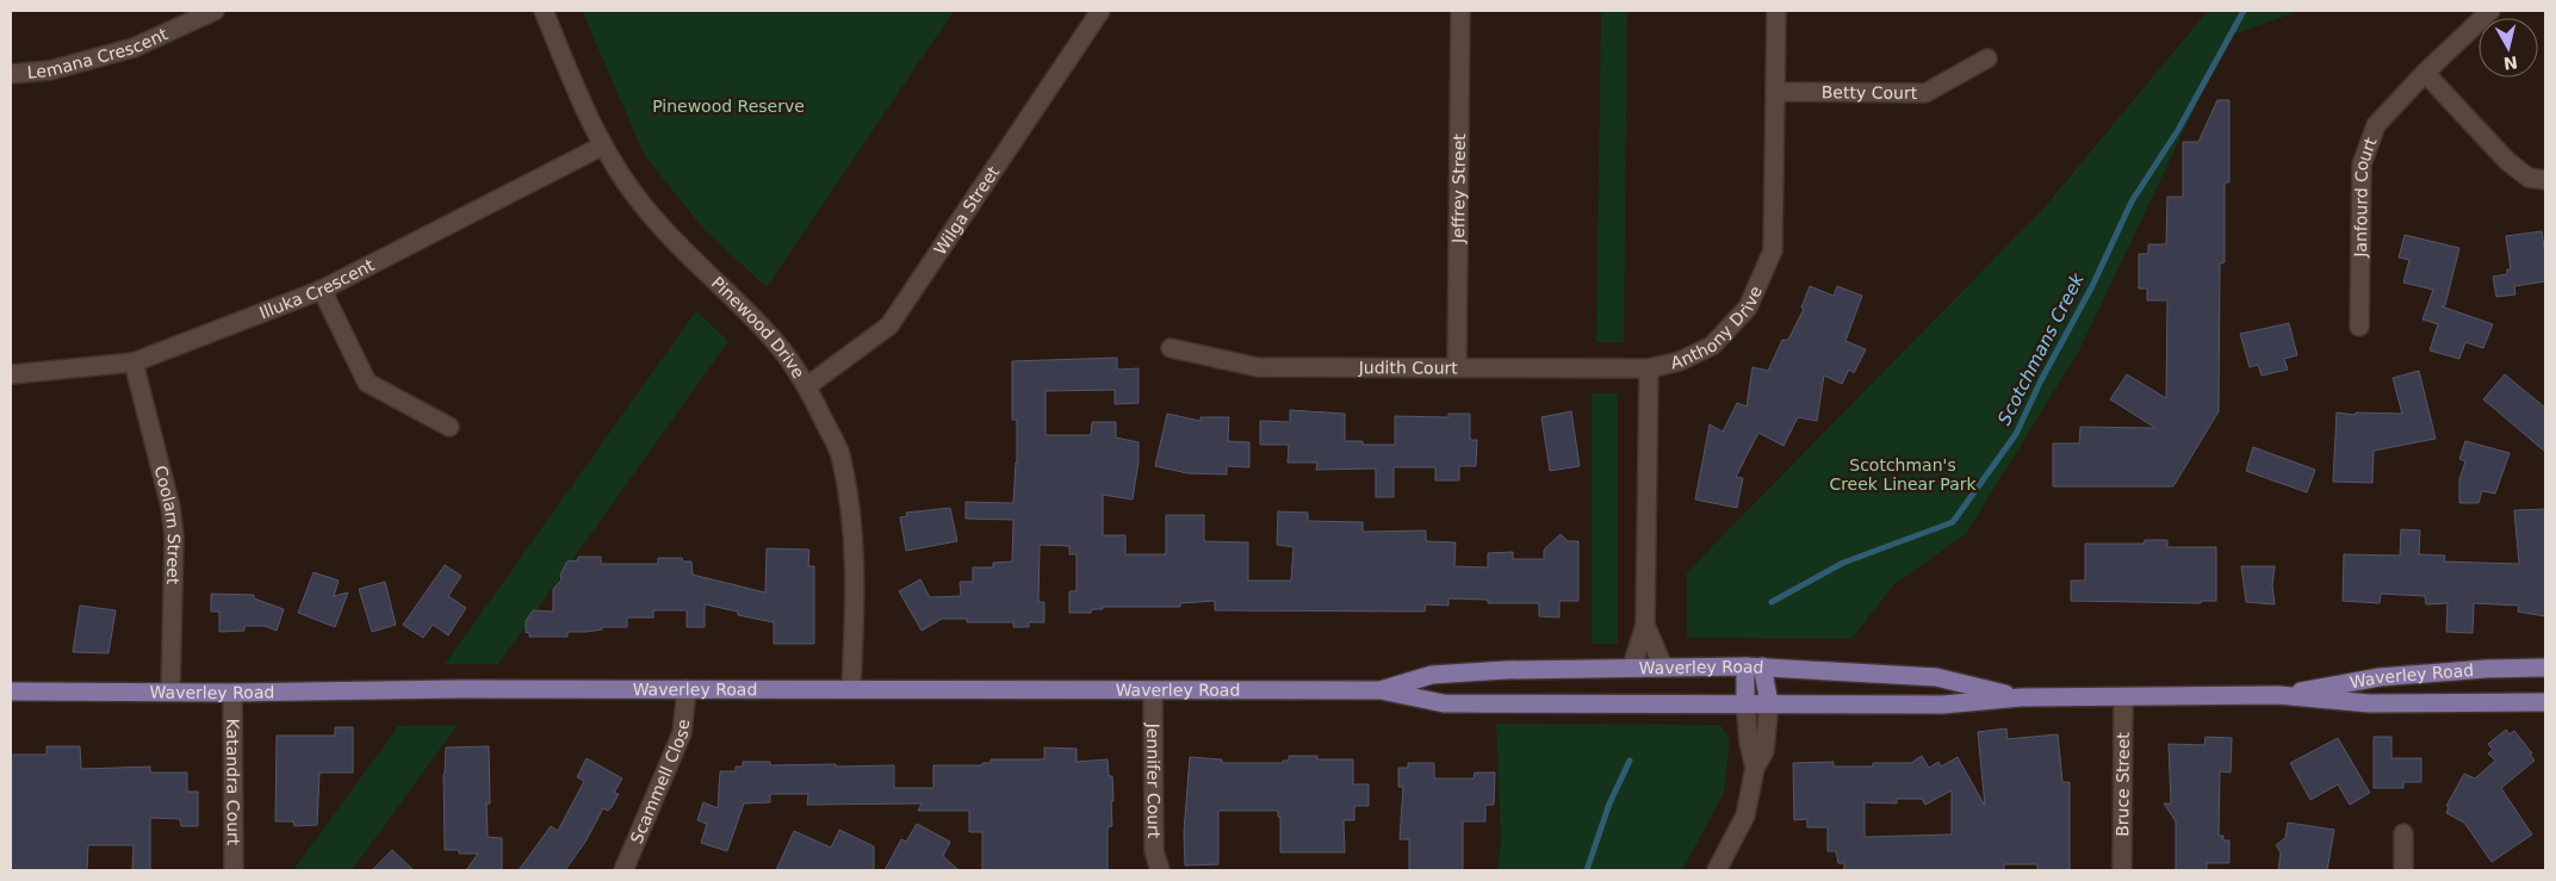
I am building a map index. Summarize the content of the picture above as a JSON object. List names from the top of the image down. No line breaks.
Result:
{"streets":{"main road":["Waverley Road"],"street":["Lemana Crescent","Betty Court","Jeffrey Street","Janfourd Court","Wilga Street","Illuka Crescent","Anthony Drive","Pinewood Drive","Judith Court","Coolarn Street","Katandra Court","Scammell Close","Jennifer Court","Bruce Street"]},"crossings":[["Betty Court","Anthony Drive"],["Jeffrey Street","Judith Court"],["Wilga Street","Pinewood Drive"],["Illuka Crescent","Pinewood Drive"],["Illuka Crescent","Coolarn Street"],["Anthony Drive","Judith Court"],["Anthony Drive","Waverley Road"],["Pinewood Drive","Waverley Road"],["Coolarn Street","Waverley Road"],["Waverley Road","Katandra Court"],["Waverley Road","Scammell Close"],["Waverley Road","Jennifer Court"],["Waverley Road","Bruce Street"]],"water":["Scotchmans Creek"],"parks":["Pinewood Reserve","Scotchman's Creek Linear Park"],"north":"bottom"}
